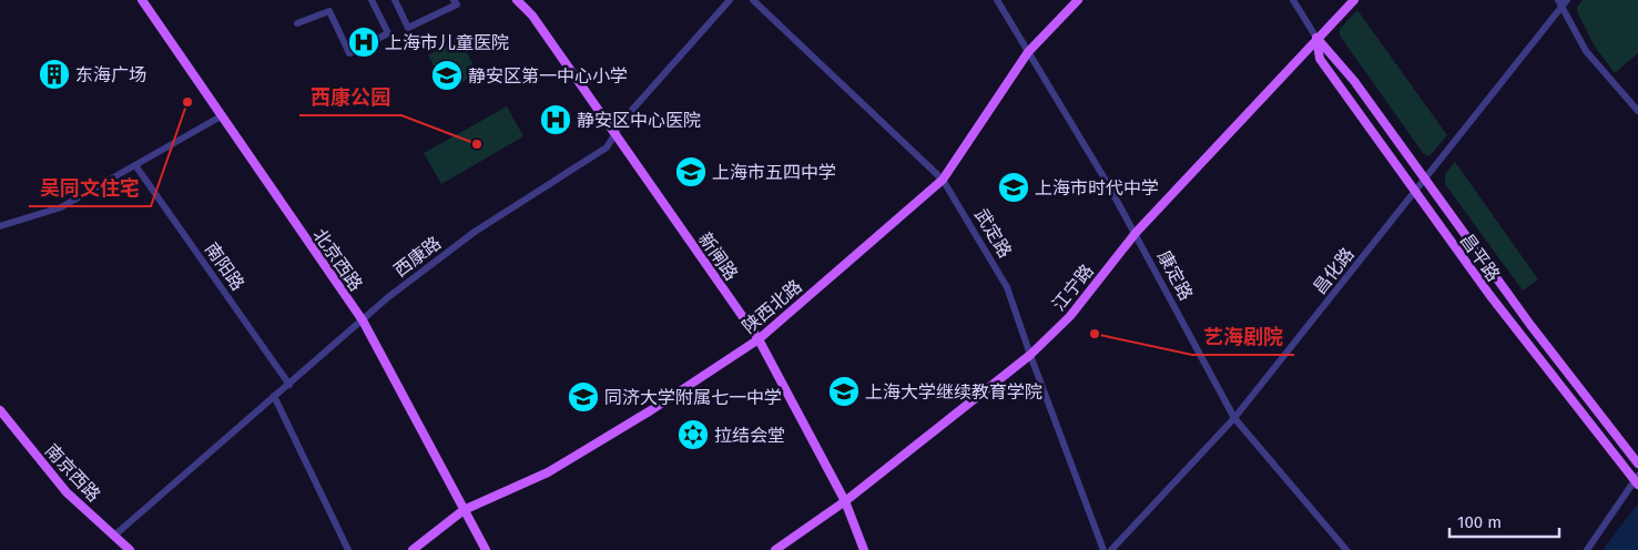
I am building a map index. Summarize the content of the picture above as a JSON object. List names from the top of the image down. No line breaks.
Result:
{"streets":{"main road":["新闸路","昌平路","北京西路","江宁路","陕西北路","南京西路"],"street":["武定路","西康路","南阳路","昌化路","康定路"]},"crossings":[["武定路","江宁路"],["武定路","陕西北路"],["西康路","新闸路"],["西康路","北京西路"],["西康路","南阳路"],["西康路","南京西路"],["新闸路","江宁路"],["新闸路","陕西北路"],["昌平路","昌化路"],["昌平路","江宁路"],["北京西路","陕西北路"],["昌化路","康定路"],["康定路","江宁路"],["康定路","陕西北路"]],"places":{"hospital":["上海市儿童医院","静安区中心医院"],"building":["东海广场"],"school or university":["静安区第一中心小学","上海市五四中学","上海市时代中学","上海大学继续教育学院","同济大学附属七一中学"],"other":["吴同文住宅","西康公园","艺海剧院"],"synagogue":["拉结会堂"]},"scale_bar":"100 m"}
